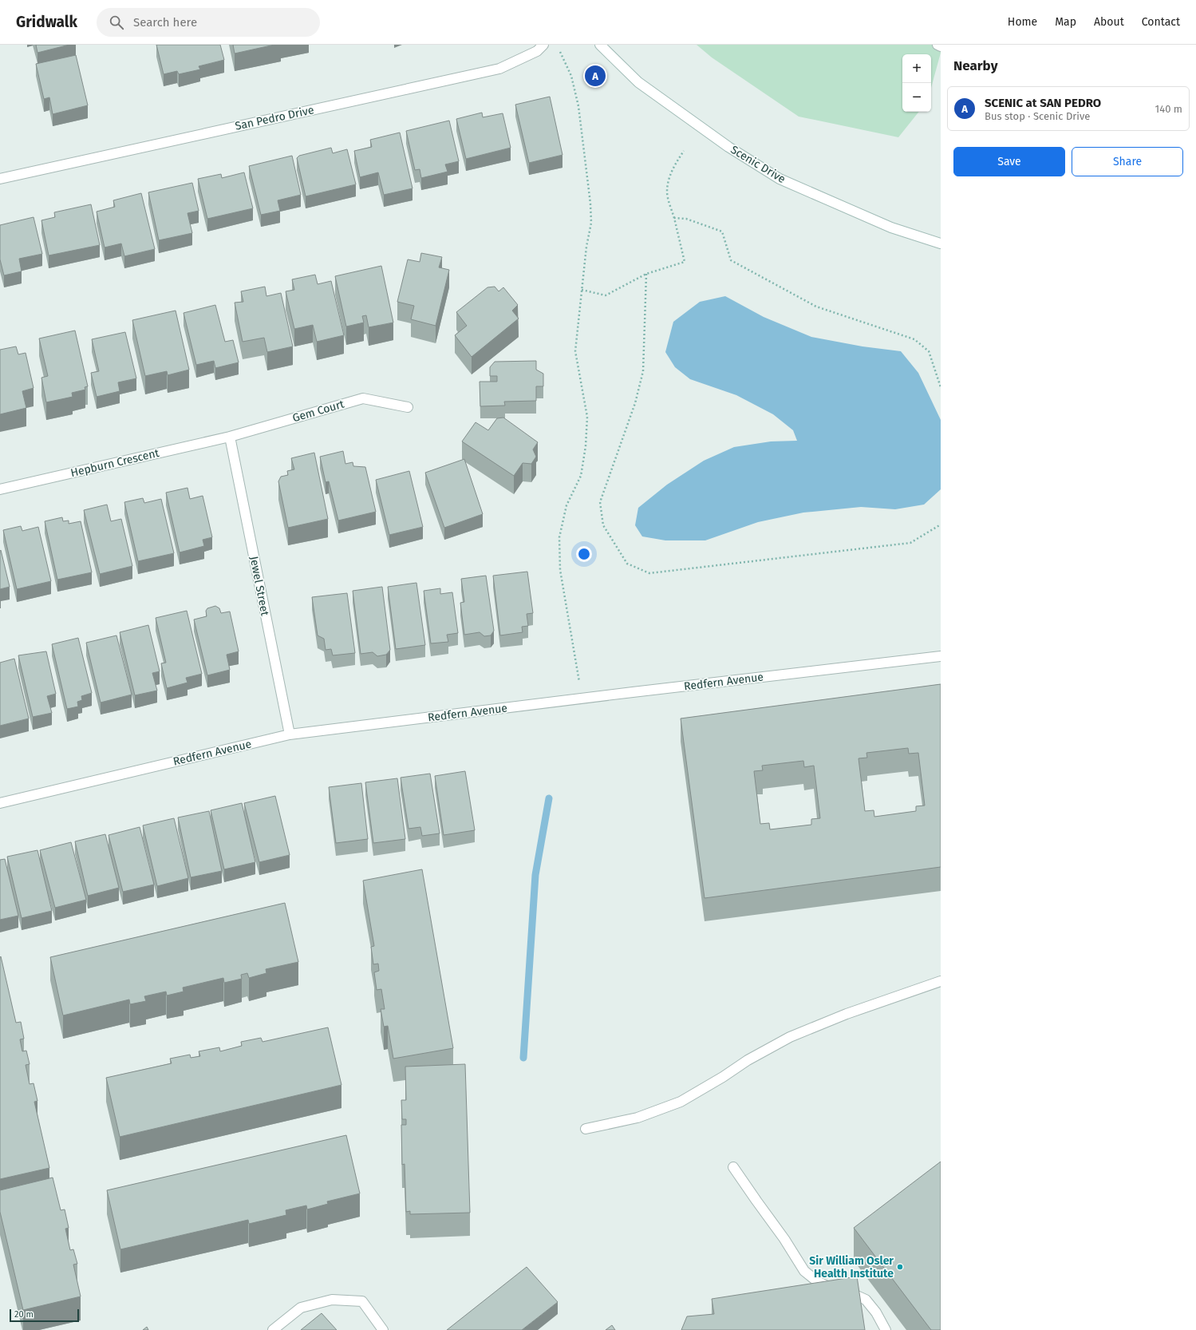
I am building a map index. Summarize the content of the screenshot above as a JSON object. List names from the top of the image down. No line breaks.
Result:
{"streets":{"street":["San Pedro Drive","Scenic Drive","Gem Court","Hepburn Crescent","Jewel Street","Redfern Avenue"]},"crossings":[["Gem Court","Hepburn Crescent"],["Gem Court","Jewel Street"],["Hepburn Crescent","Jewel Street"],["Jewel Street","Redfern Avenue"]],"places":["Sir William Osler Health Institute"],"scale_bar":"20 m","page":{"header":"Gridwalk","search":"Search here","nav":["Home","Map","About","Contact"],"heading":"Nearby","map_buttons":["+","−"],"pins":"A","list":[{"mark":"A","name":"SCENIC at SAN PEDRO","note":"Bus stop · Scenic Drive","value":"140 m"}],"buttons":["Save","Share"],"scale":"20 m"}}
